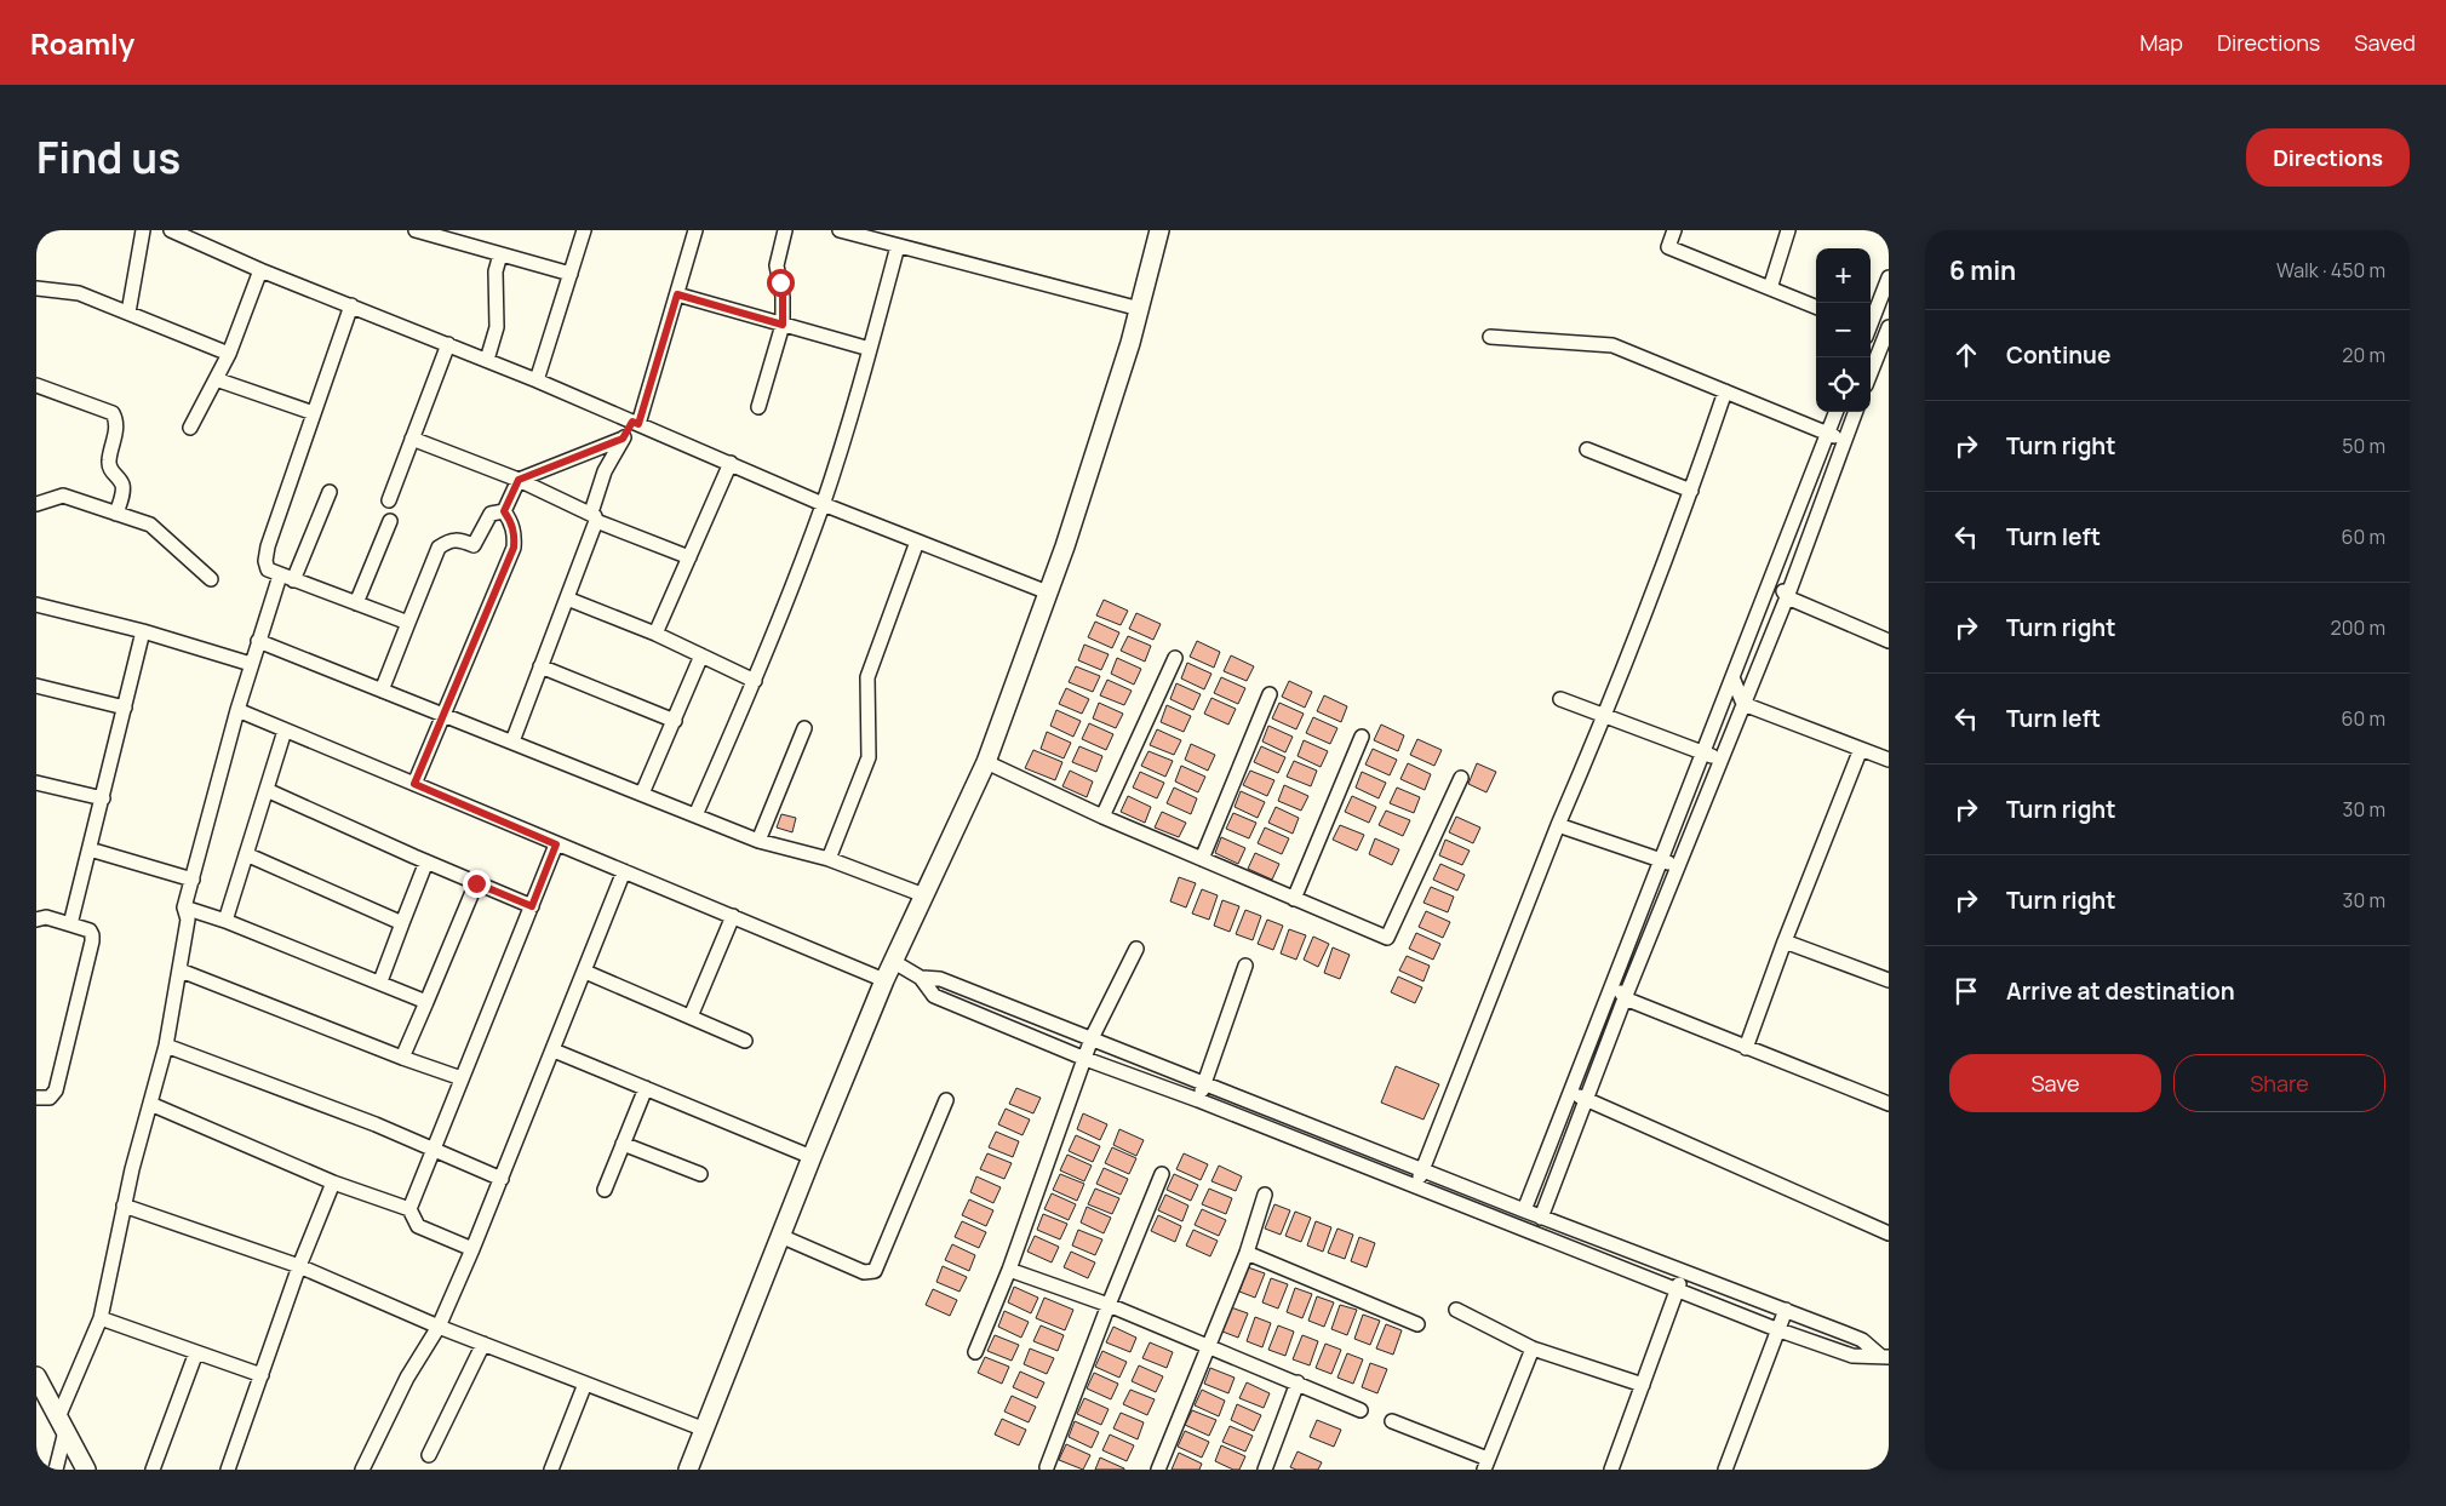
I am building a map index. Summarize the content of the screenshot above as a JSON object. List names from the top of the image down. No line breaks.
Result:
{"page":{"header":"Roamly","nav":["Map","Directions","Saved"],"title":"Find us","buttons":["Directions",["Save","Share"]],"heading":["6 min","Walk · 450 m"],"map_buttons":["+","−"],"list":[["Continue","20 m"],["Turn right","50 m"],["Turn left","60 m"],["Turn right","200 m"],["Turn left","60 m"],["Turn right","30 m"],["Turn right","30 m"],"Arrive at destination"]}}
